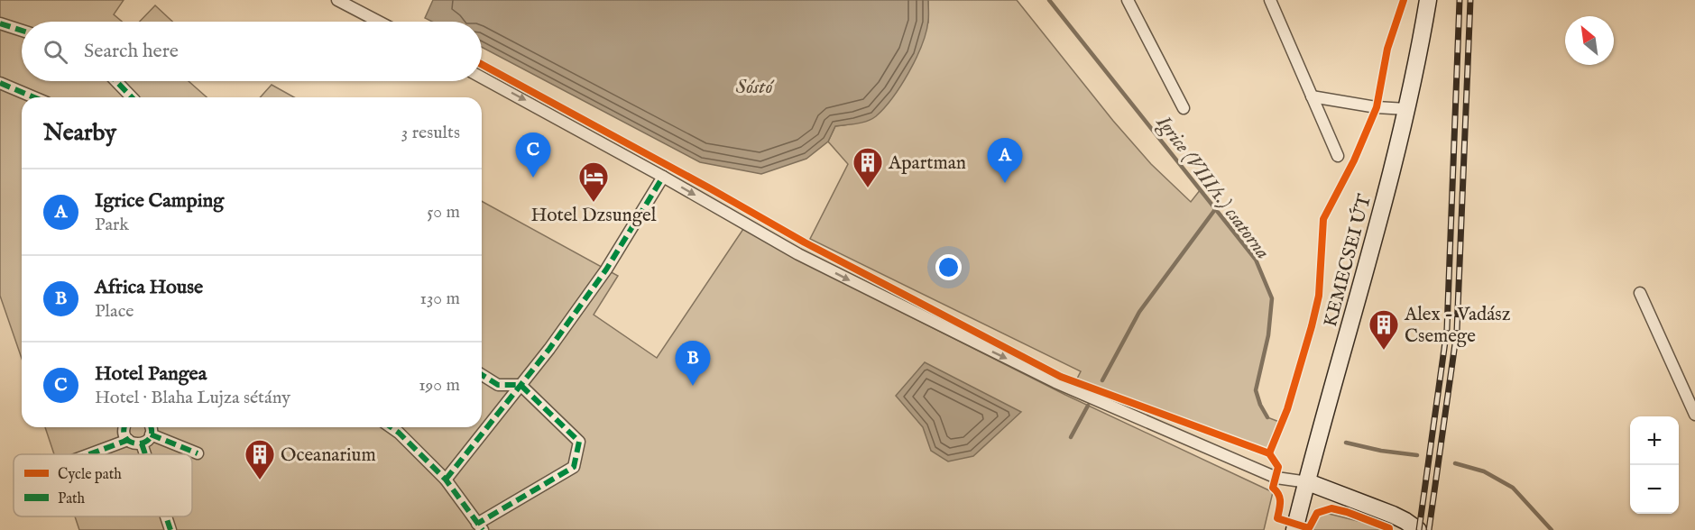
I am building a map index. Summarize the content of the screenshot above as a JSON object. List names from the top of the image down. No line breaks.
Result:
{"streets":{"main road":["KEMECSEI ÚT"]},"water":["Sóstó","Igrice (VIII/1.) csatorna"],"places":{"building":["Apartman","Alex - Vadász Csemege","Oceanarium"],"hotel":["Hotel Dzsungel"]},"legend":["Cycle path","Path"],"north":"top left","page":{"search":"Search here","heading":["Nearby","3 results"],"pins":["C","A","B"],"list":[{"mark":"A","name":"Igrice Camping","note":"Park","value":"50 m"},{"mark":"B","name":"Africa House","note":"Place","value":"130 m"},{"mark":"C","name":"Hotel Pangea","note":"Hotel · Blaha Lujza sétány","value":"190 m"}],"map_buttons":["+","−"]}}
